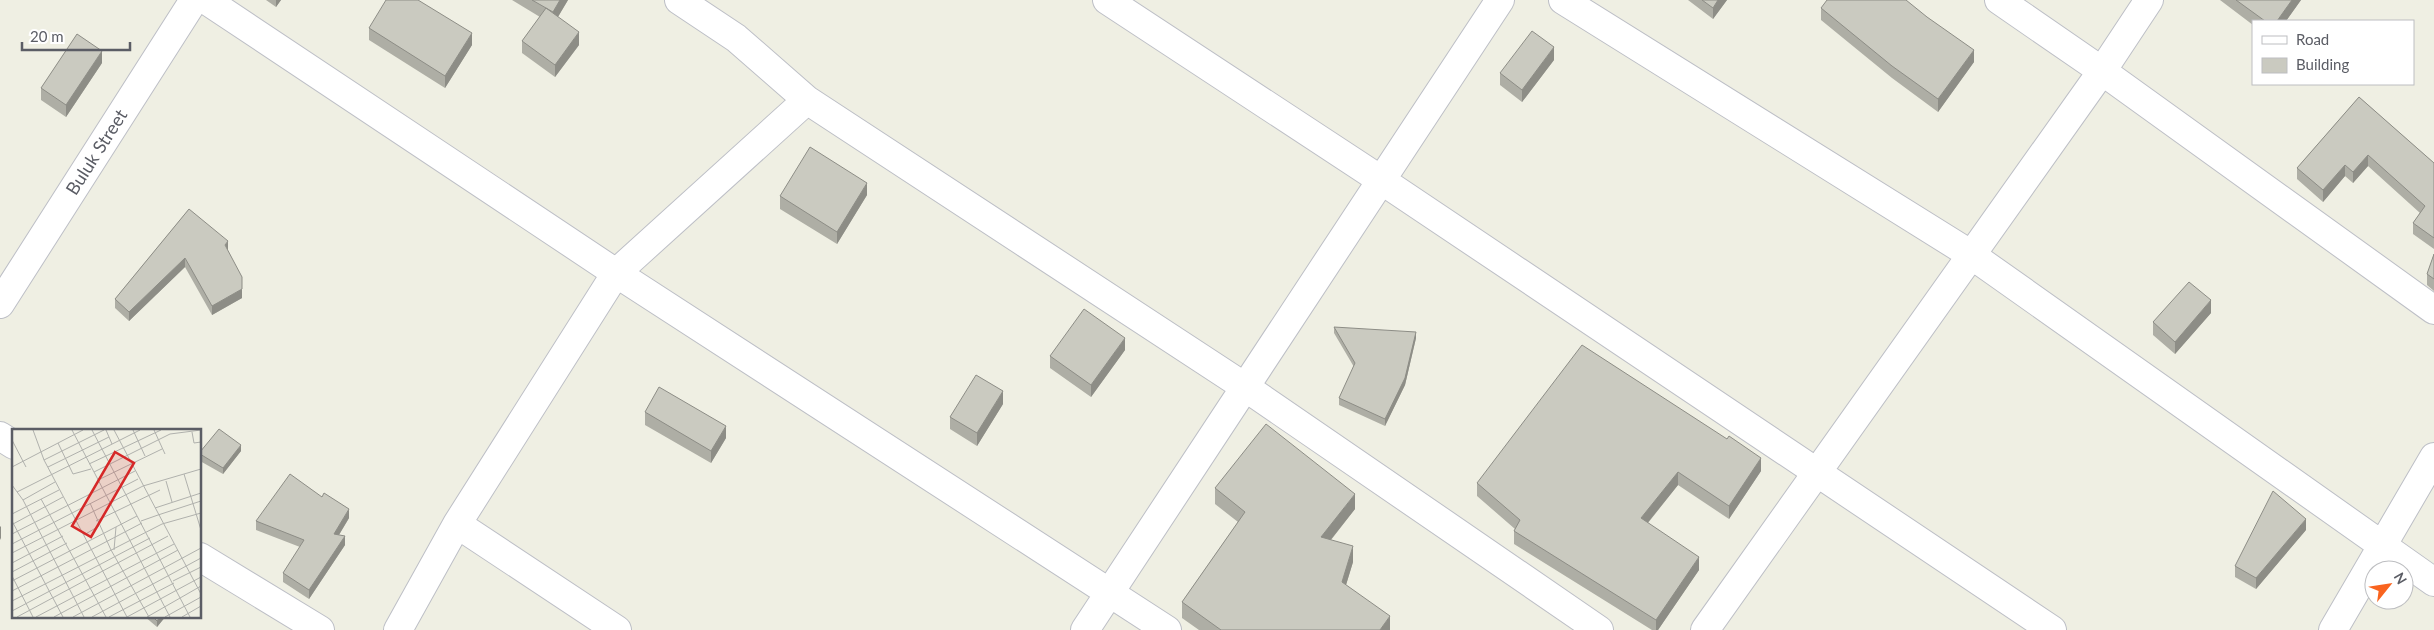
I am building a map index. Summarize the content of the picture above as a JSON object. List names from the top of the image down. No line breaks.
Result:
{"streets":{"street":["Buluk Street"]},"legend":["Road","Building"],"scale_bar":"20 m","north":"top right"}
